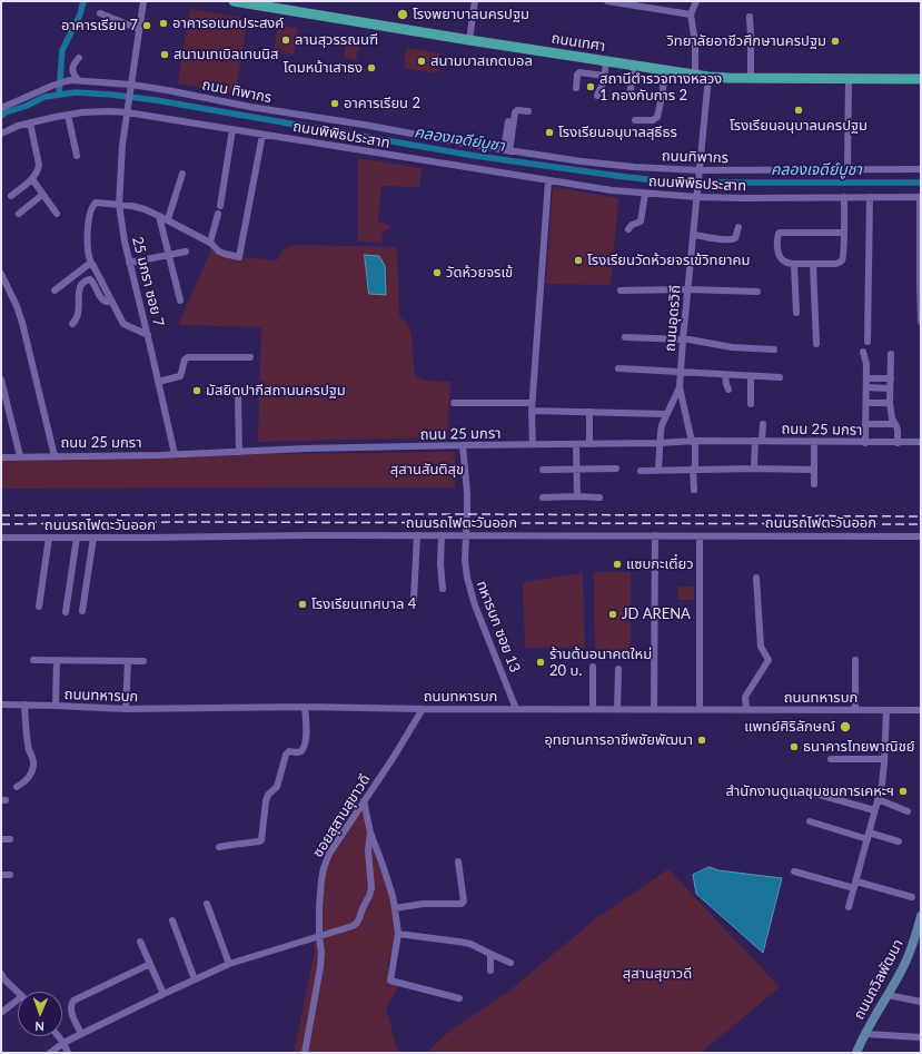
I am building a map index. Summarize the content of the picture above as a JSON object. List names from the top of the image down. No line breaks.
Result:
{"streets":{"main road":["ถนนเทศา"],"street":["ถนน ทิพากร","ถนนพิพิธประสาท","ถนนทิพากร","25 มกรา ซอย 7","ถนนอุดรวิถี","ถนน 25 มกรา","ถนนรถไฟตะวันออก","ทหารบก ซอย 13","ถนนทหารบก","ซอยสุสานสุขาวดี","ถนนถวิลพัฒนา"]},"crossings":[["ถนนเทศา","ถนนอุดรวิถี"],["ถนน ทิพากร","ถนนทิพากร"],["ถนน ทิพากร","25 มกรา ซอย 7"],["ถนนพิพิธประสาท","25 มกรา ซอย 7"],["ถนนพิพิธประสาท","ถนนอุดรวิถี"],["ถนนทิพากร","ถนนอุดรวิถี"],["25 มกรา ซอย 7","ถนน 25 มกรา"],["ถนนอุดรวิถี","ถนน 25 มกรา"],["ถนน 25 มกรา","ทหารบก ซอย 13"],["ถนนรถไฟตะวันออก","ทหารบก ซอย 13"],["ทหารบก ซอย 13","ถนนทหารบก"],["ถนนทหารบก","ซอยสุสานสุขาวดี"]],"water":["คลองเจดีย์บูชา"],"parks":["สุสานสันติสุข","สุสานสุขาวดี"],"places":["โรงพยาบาลนครปฐม","อาคารอเนกประสงค์","อาคารเรียน 7","ลานสุวรรณนฑี","วิทยาลัยอาชีวศึกษานครปฐม","สนามเทเบิลเทนนิส","สนามบาสเกตบอล","โดมหน้าเสาธง","สถานีตำรวจทางหลวง 1 กองกับการ 2","อาคารเรียน 2","โรงเรียนอนุบาลนครปฐม","โรงเรียนอนุบาลสุธีธร","โรงเรียนวัดห้วยจรเข้วิทยาคม","วัดห้วยจรเข้","มัสยิดปากีสถานนครปฐม","แซบกะเตี๋ยว","โรงเรียนเทศบาล 4","JD ARENA","ร้านต้นอนาคตใหม่ 20 บ.","แพทย์ศิริลักษณ์","อุทยานการอาชีพชัยพัฒนา","ธนาคารไทยพาณิชย์","สำนักงานดูแลชุมชนการเคหะฯ"],"north":"bottom"}
